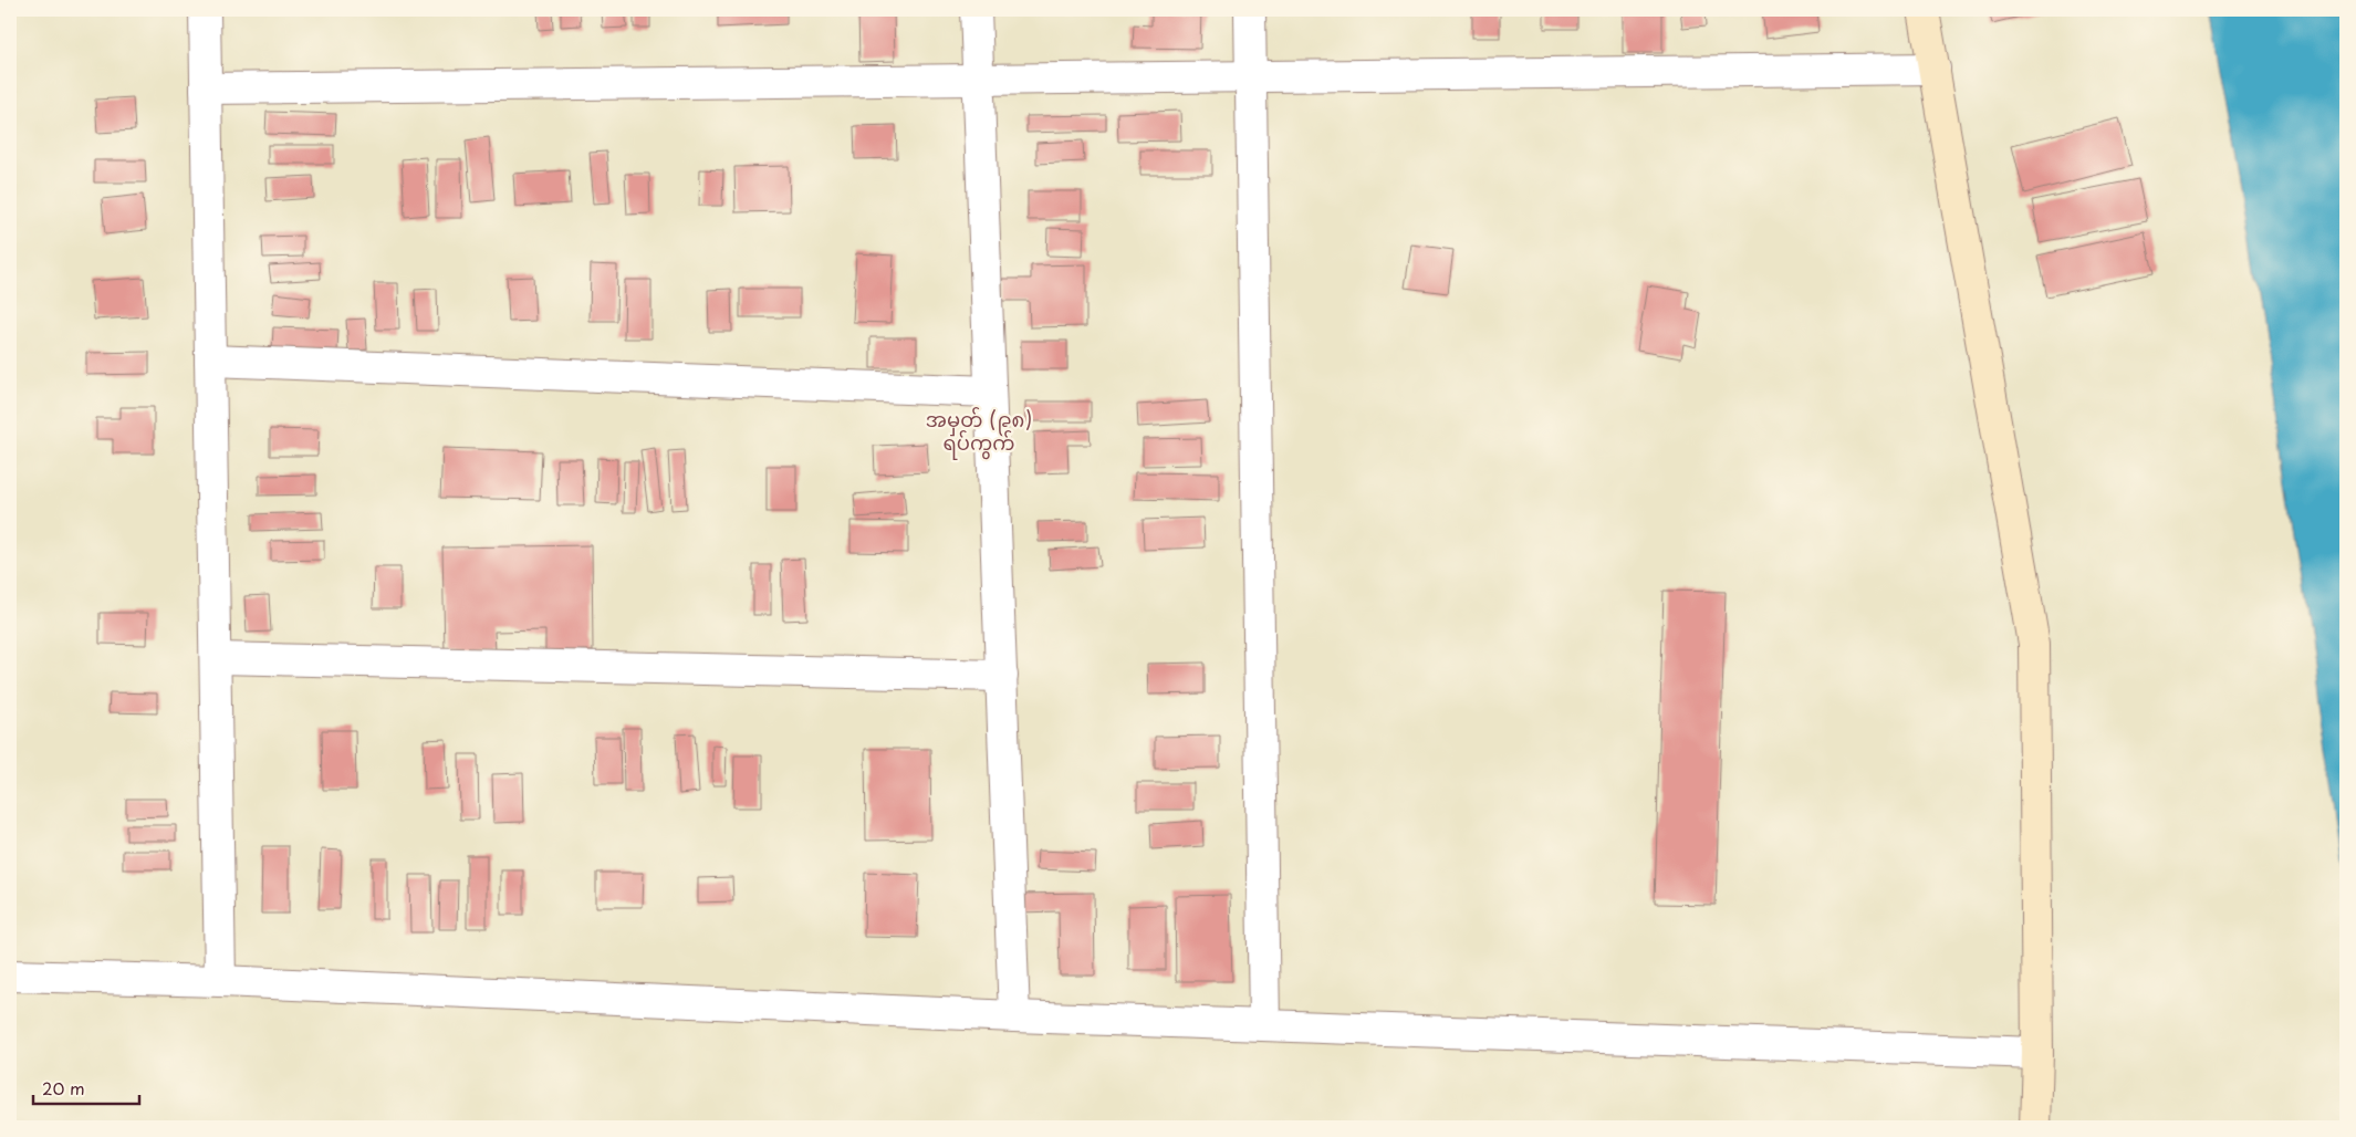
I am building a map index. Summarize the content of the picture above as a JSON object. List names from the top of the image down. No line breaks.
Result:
{"districts":["အမှတ် (၉၈) ရပ်ကွက်"],"scale_bar":"20 m"}
